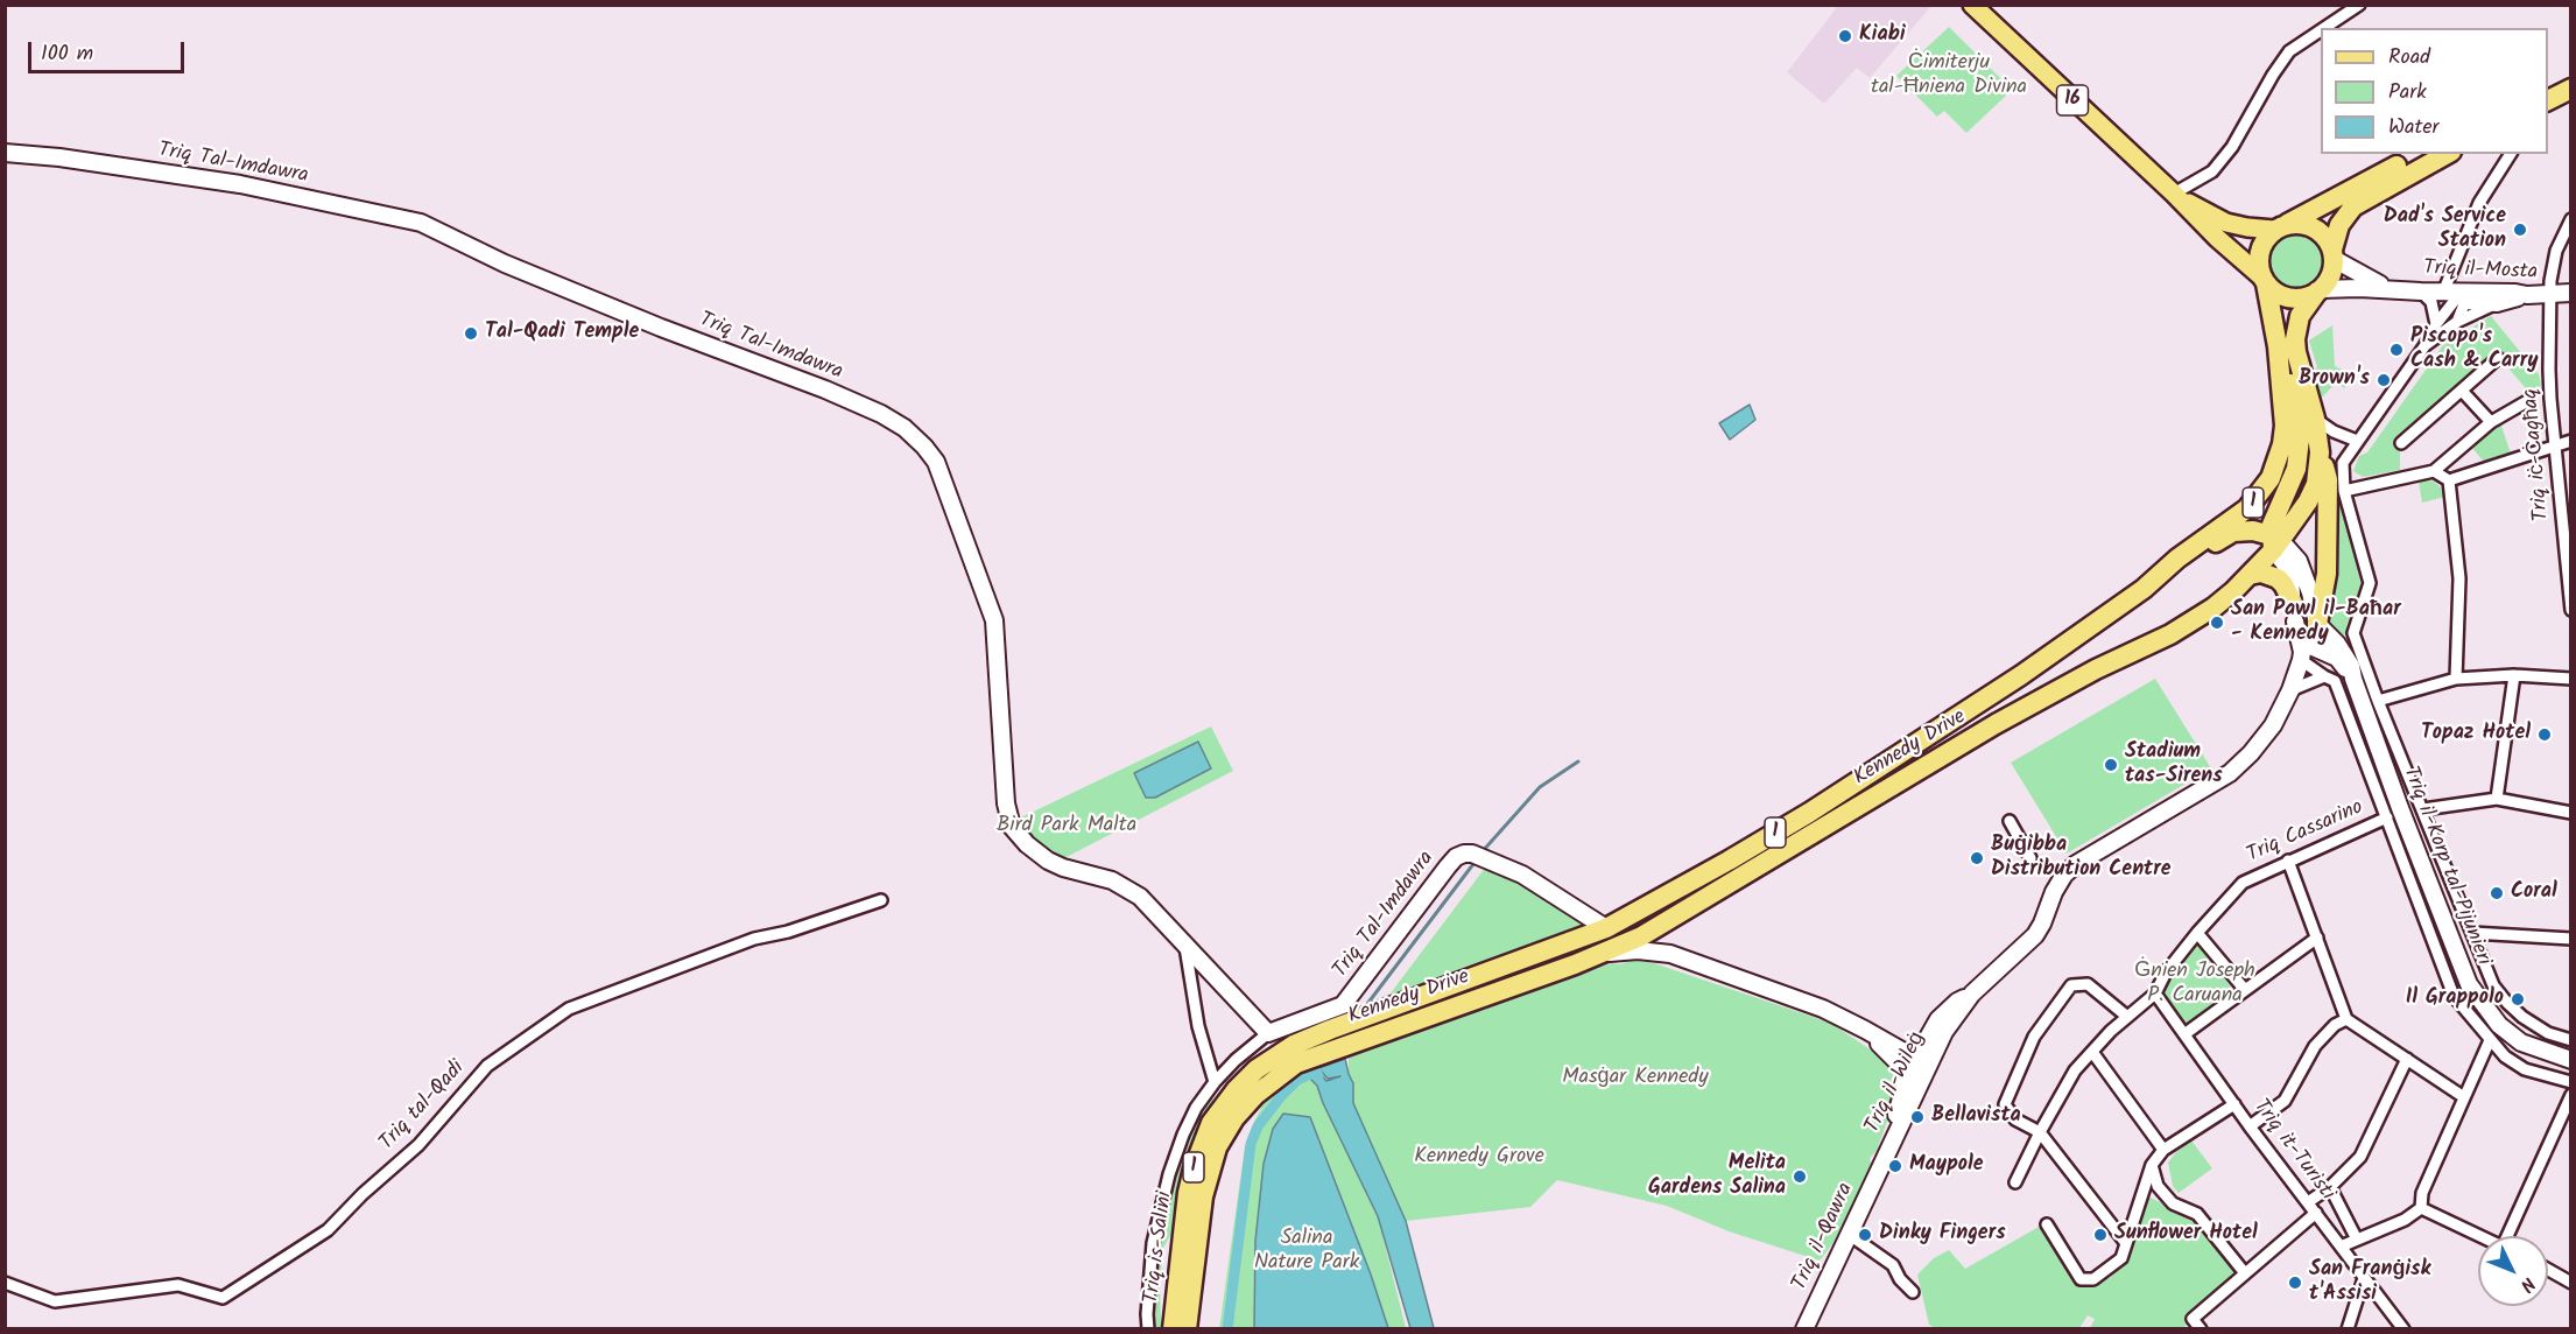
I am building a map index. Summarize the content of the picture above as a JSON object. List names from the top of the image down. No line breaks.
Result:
{"streets":{"highway":["1","Kennedy Drive","Triq is-Salini"],"main road":["16"],"street":["Triq Tal-Imdawra","Triq il-Mosta","Triq iċ-Ċagħaq","Triq Cassarino","Triq il-Korp tal-Pijunieri","Triq il-Wileġ","Triq tal-Qadi","Triq it-Turisti","Triq il-Qawra"]},"crossings":[["16","Triq il-Mosta"],["16","1"],["16","Kennedy Drive"],["Triq Tal-Imdawra","Kennedy Drive"],["Triq il-Mosta","Triq iċ-Ċagħaq"],["Triq il-Mosta","1"],["Triq il-Mosta","Kennedy Drive"],["1","Kennedy Drive"],["Kennedy Drive","Triq is-Salini"],["Triq Cassarino","Triq it-Turisti"],["Triq il-Korp tal-Pijunieri","Triq il-Wileġ"],["Triq il-Wileġ","Triq il-Qawra"]],"parks":["Ċimiterju tal-Ħniena Divina","Bird Park Malta","Ġnien Joseph P. Caruana","Masġar Kennedy","Kennedy Grove","Salina Nature Park"],"places":["Kiabi","Dad's Service Station","Tal-Qadi Temple","Piscopo's Cash & Carry","Brown's","San Pawl il-Baħar - Kennedy","Topaz Hotel","Stadium tas-Sirens","Buġibba Distribution Centre","Coral","Il Grappolo","Bellavista","Maypole","Melita Gardens Salina","Dinky Fingers","Sunflower Hotel","San Franġisk t'Assisi"],"legend":["Road","Park","Water"],"scale_bar":"100 m","north":"bottom right"}
